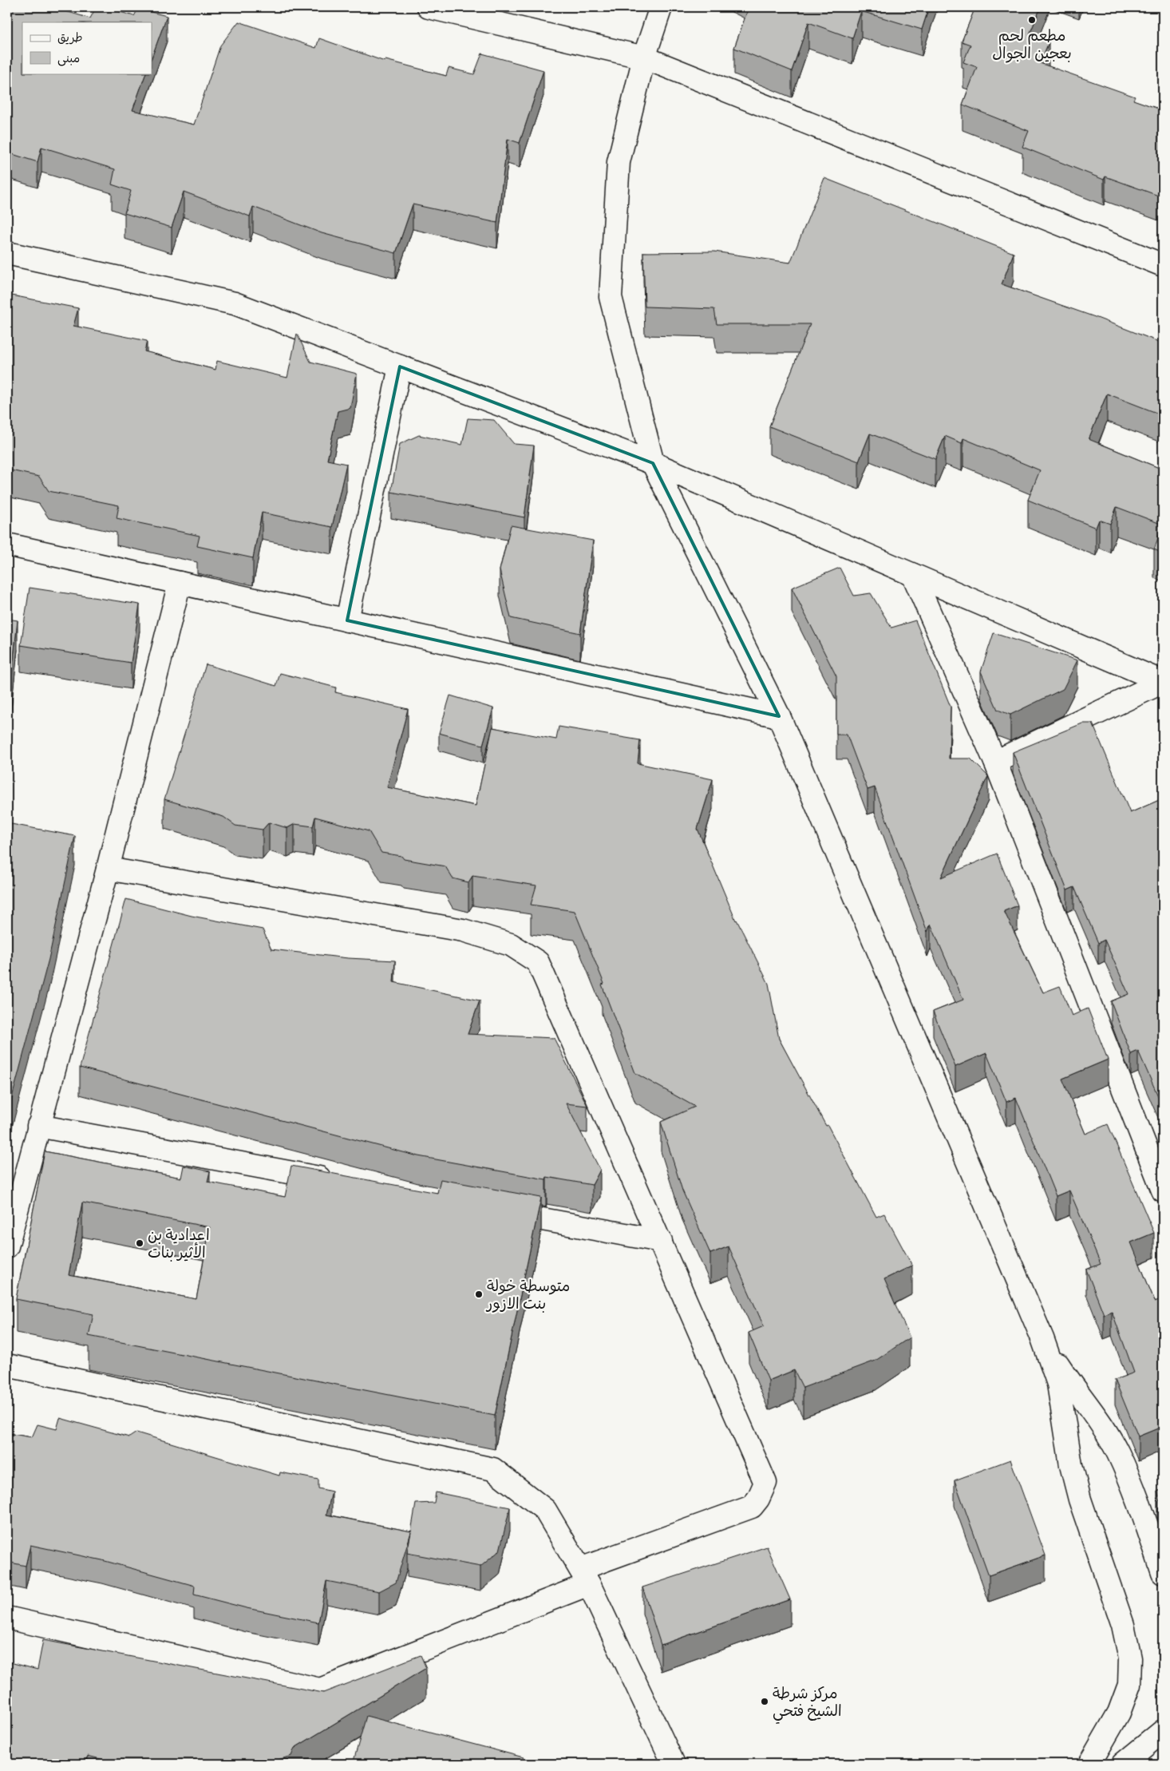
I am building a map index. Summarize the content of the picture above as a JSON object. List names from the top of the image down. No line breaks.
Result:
{"places":["مطعم لحم بعجين الجوال","اعدادية بن الأثير بنات","متوسطة خولة بنت الازور","مركز شرطة الشيخ فتحي"],"legend":["طريق","مبنى"]}
